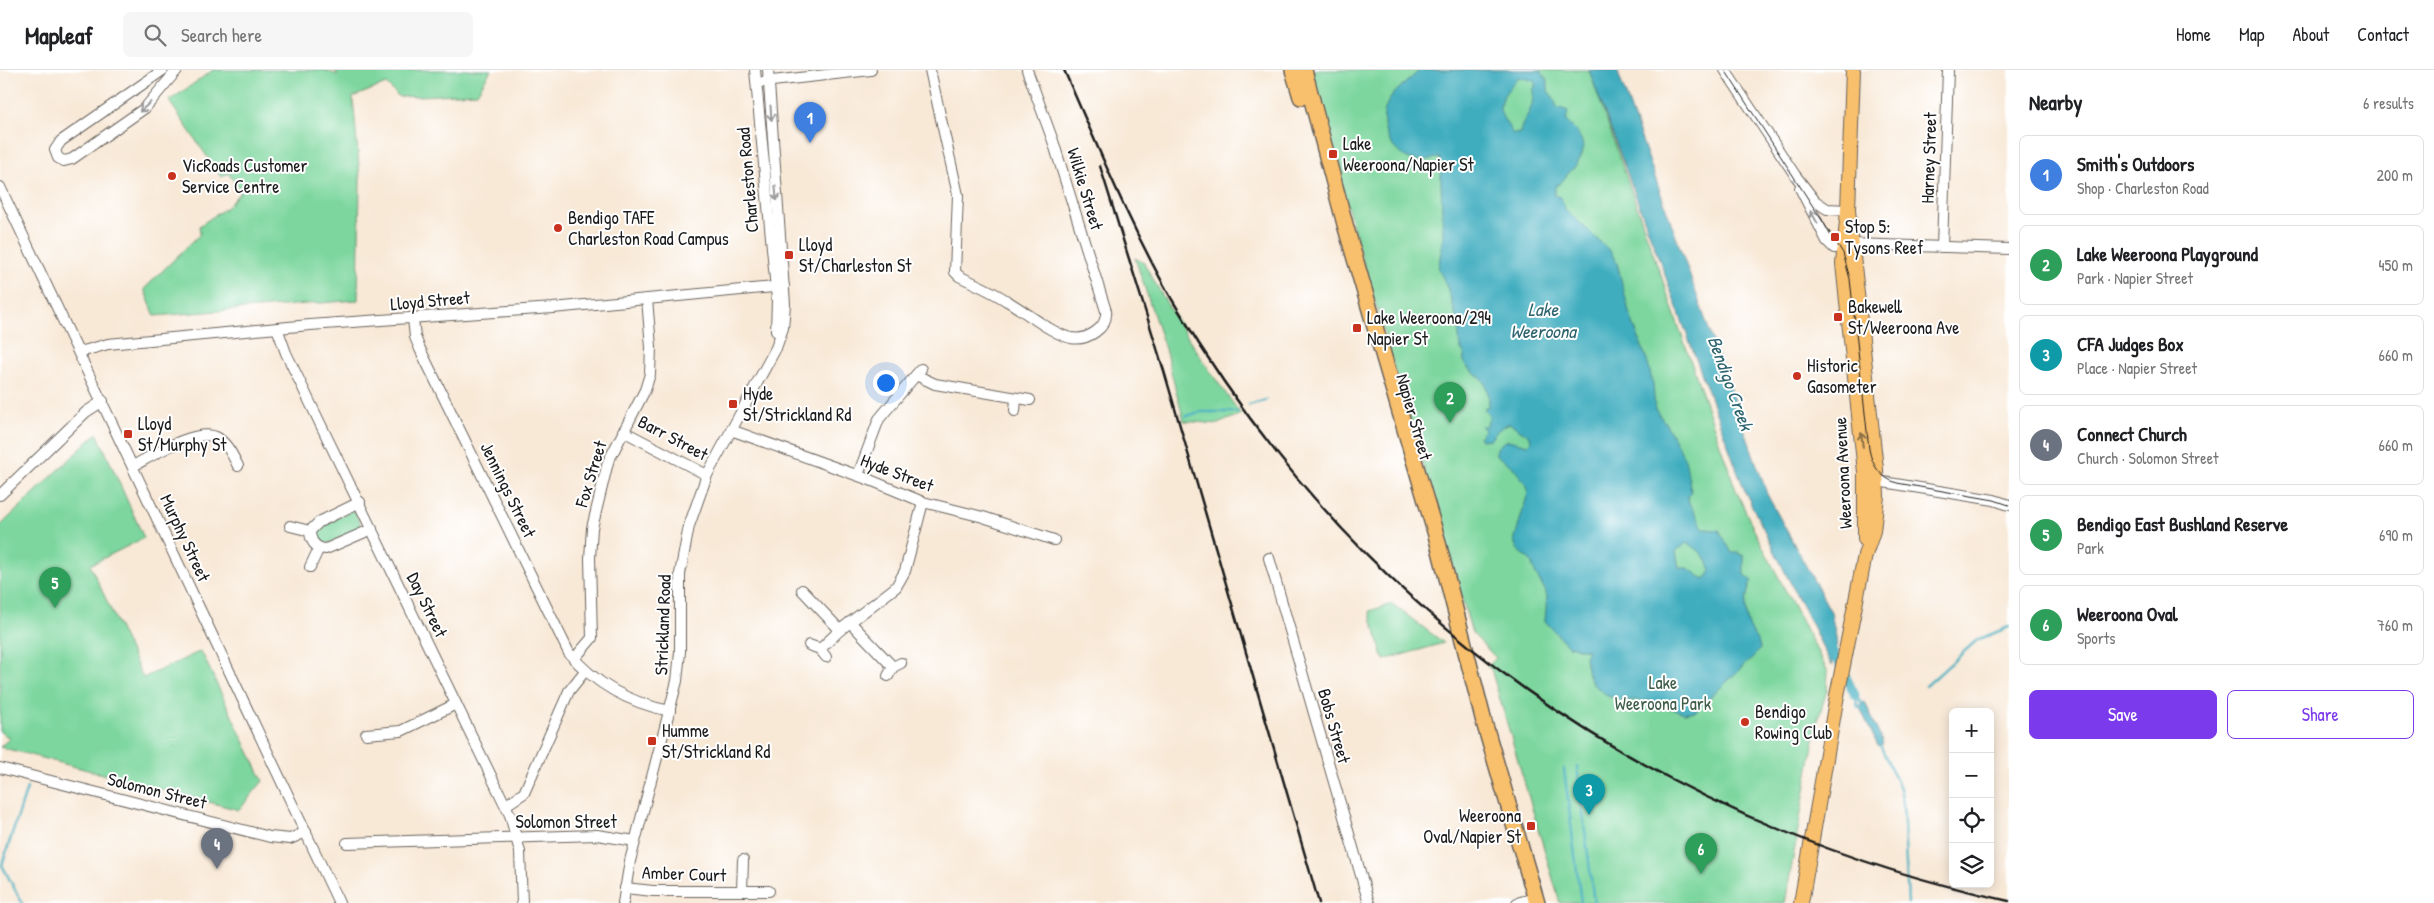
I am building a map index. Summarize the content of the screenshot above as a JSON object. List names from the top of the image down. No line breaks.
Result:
{"streets":{"highway":["Napier Street"],"main road":["Weeroona Avenue"],"street":["Harney Street","Charleston Road","Wilkie Street","Lloyd Street","Barr Street","Hyde Street","Fox Street","Jennings Street","Murphy Street","Day Street","Strickland Road","Bobs Street","Solomon Street","Amber Court"]},"crossings":[["Charleston Road","Lloyd Street"],["Charleston Road","Strickland Road"],["Lloyd Street","Fox Street"],["Lloyd Street","Jennings Street"],["Lloyd Street","Murphy Street"],["Lloyd Street","Day Street"],["Lloyd Street","Strickland Road"],["Barr Street","Fox Street"],["Barr Street","Strickland Road"],["Hyde Street","Strickland Road"],["Fox Street","Jennings Street"],["Jennings Street","Strickland Road"],["Murphy Street","Solomon Street"],["Day Street","Solomon Street"],["Strickland Road","Solomon Street"],["Strickland Road","Amber Court"]],"water":["Lake Weeroona","Bendigo Creek"],"parks":["Lake Weeroona Park"],"places":{"transit":["Lake Weeroona/Napier St","Stop 5: Tysons Reef","Lloyd St/Charleston St","Bakewell St/Weeroona Ave","Lake Weeroona/294 Napier St","Hyde St/Strickland Rd","Lloyd St/Murphy St","Humme St/Strickland Rd","Weeroona Oval/Napier St"],"other":["VicRoads Customer Service Centre","Bendigo TAFE Charleston Road Campus","Historic Gasometer","Bendigo Rowing Club"]},"page":{"header":"Mapleaf","search":"Search here","nav":["Home","Map","About","Contact"],"heading":["Nearby","6 results"],"pins":["1","2","5","3","4","6"],"list":[{"mark":"1","name":"Smith's Outdoors","note":"Shop · Charleston Road","value":"200 m"},{"mark":"2","name":"Lake Weeroona Playground","note":"Park · Napier Street","value":"450 m"},{"mark":"3","name":"CFA Judges Box","note":"Place · Napier Street","value":"660 m"},{"mark":"4","name":"Connect Church","note":"Church · Solomon Street","value":"660 m"},{"mark":"5","name":"Bendigo East Bushland Reserve","note":"Park","value":"690 m"},{"mark":"6","name":"Weeroona Oval","note":"Sports","value":"760 m"}],"buttons":["Save","Share"],"map_buttons":["+","−"]}}
